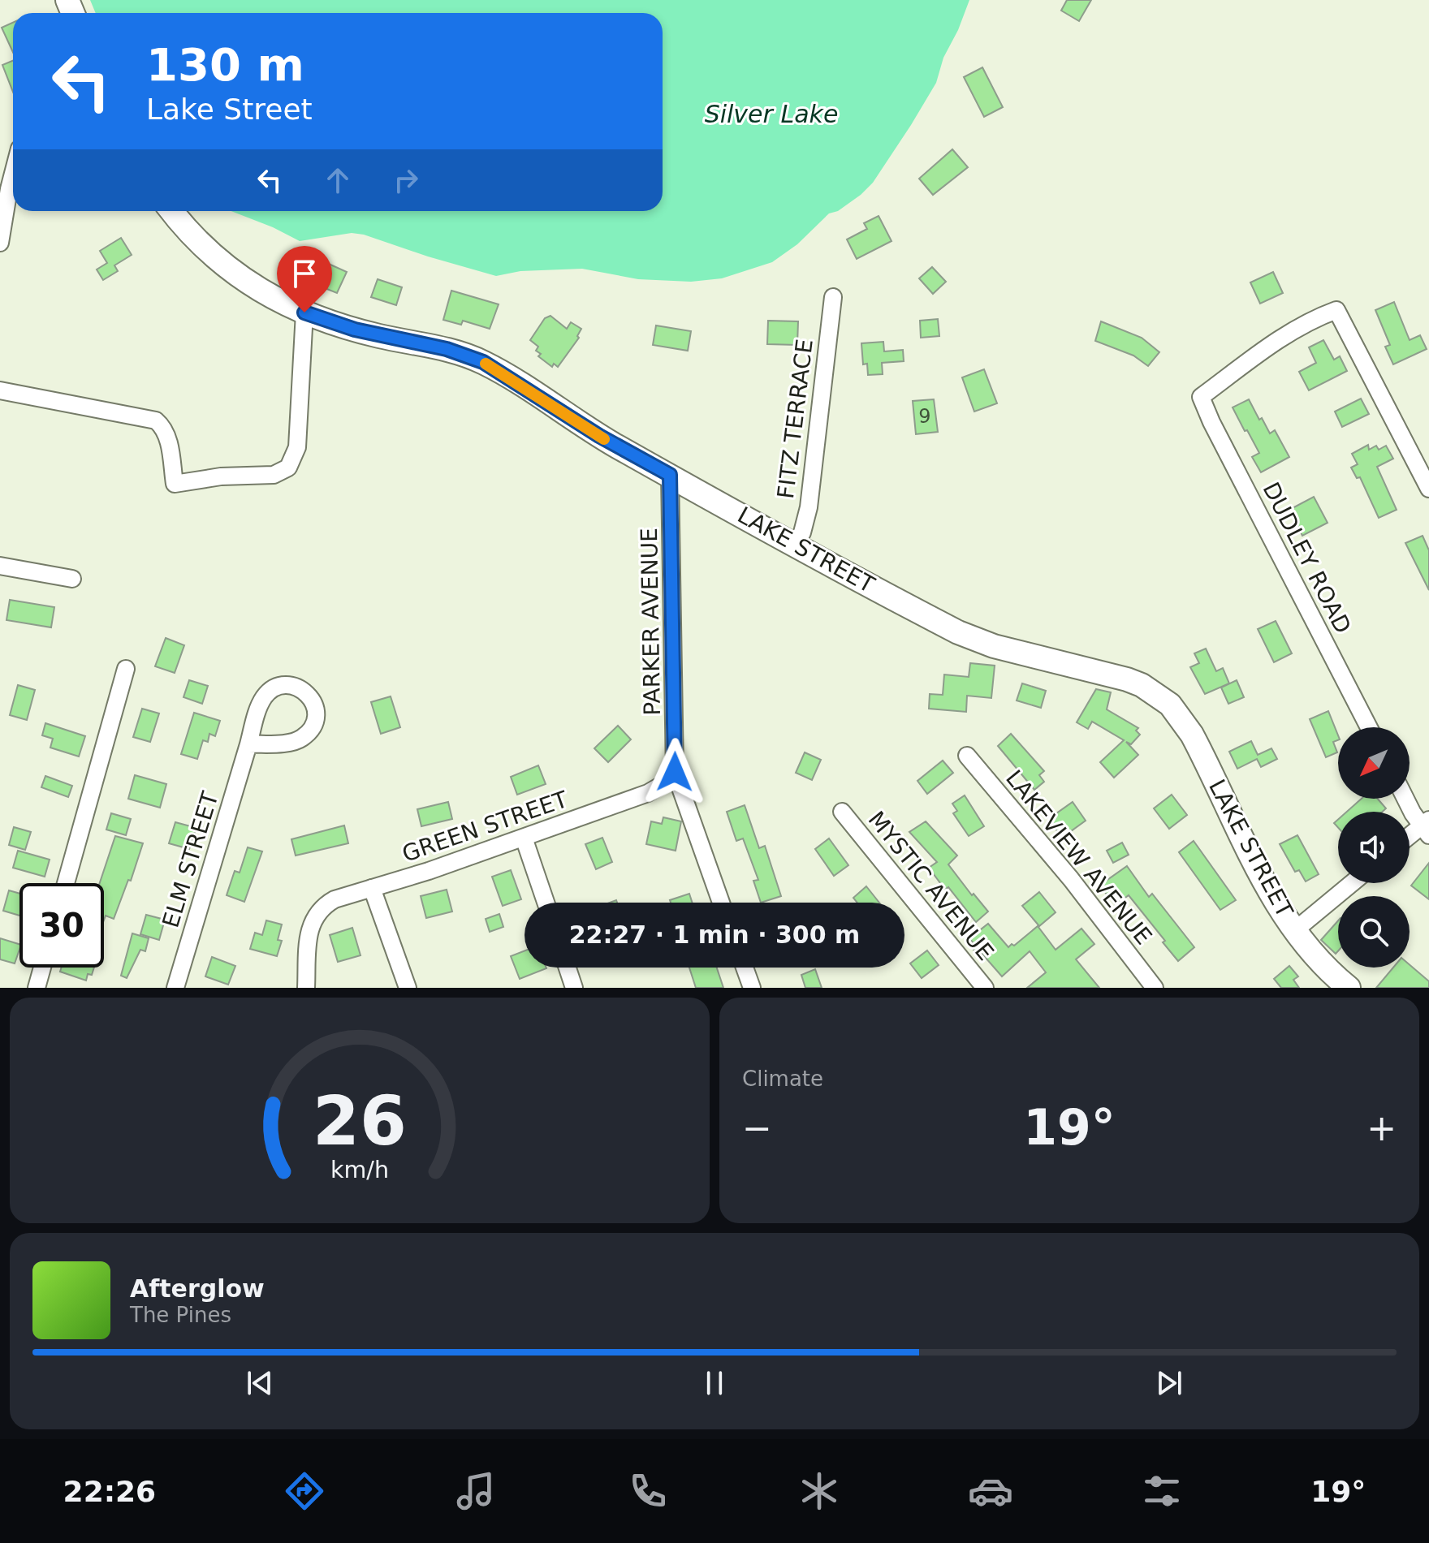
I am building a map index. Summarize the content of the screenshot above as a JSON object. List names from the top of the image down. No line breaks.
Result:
{"streets":{"street":["FITZ TERRACE","LAKE STREET","DUDLEY ROAD","PARKER AVENUE","GREEN STREET","LAKEVIEW AVENUE","ELM STREET","MYSTIC AVENUE"]},"crossings":[["FITZ TERRACE","LAKE STREET"],["LAKE STREET","PARKER AVENUE"],["PARKER AVENUE","GREEN STREET"]],"water":["Silver Lake"],"house_numbers":["9"],"north":"bottom left","page":{"turn":["130 m","Lake Street"],"limit":"30","trip":"22:27 · 1 min · 300 m","tile":"Climate","heat":["−","19°","+"],"song":["Afterglow","The Pines"],"tabs":["22:26","19°"],"gauge":["26","km/h"]}}
